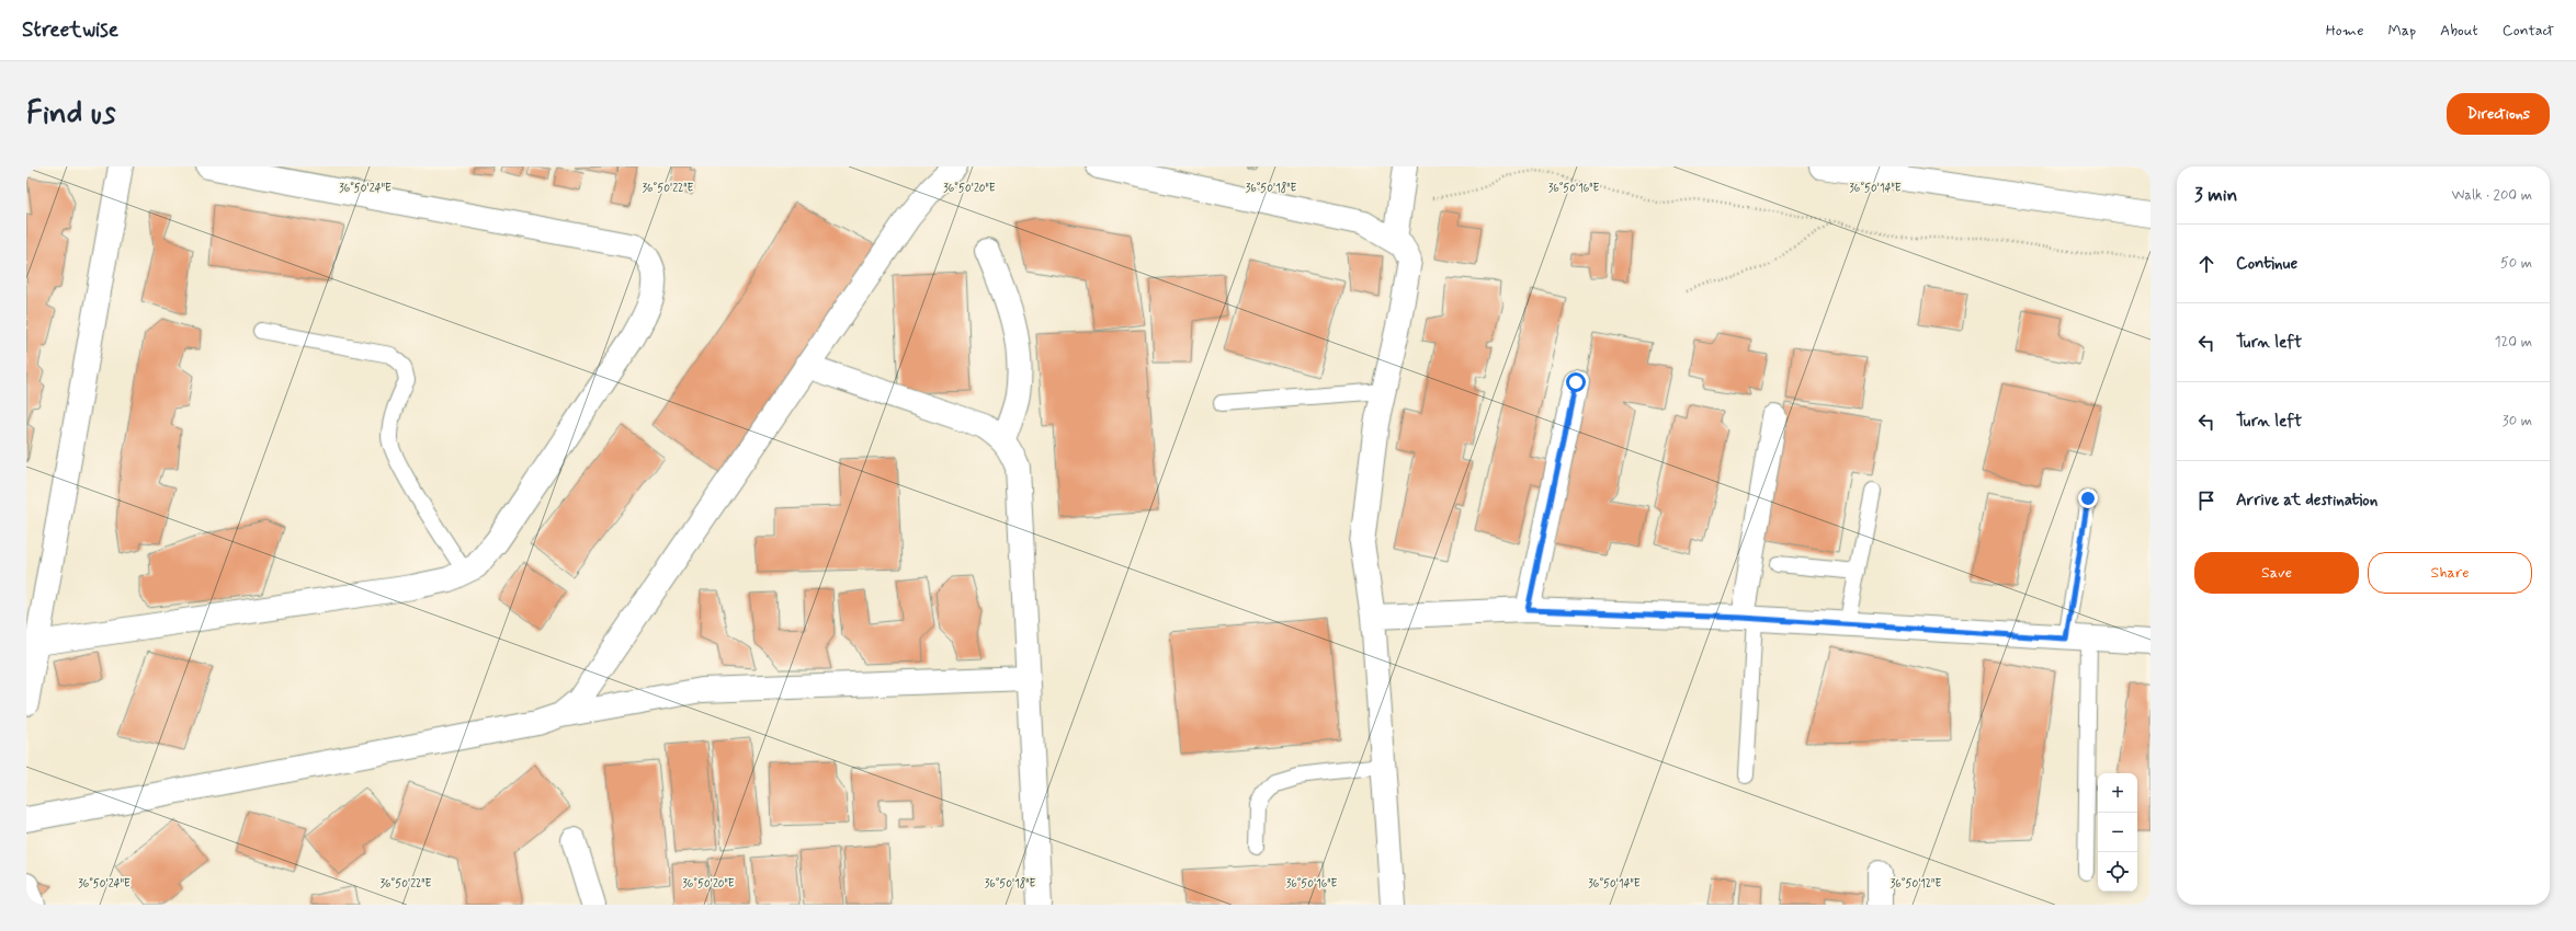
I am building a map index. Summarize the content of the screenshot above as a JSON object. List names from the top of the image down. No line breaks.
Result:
{"page":{"header":"Streetwise","nav":["Home","Map","About","Contact"],"buttons":["Directions",["Save","Share"]],"title":"Find us","heading":["3 min","Walk · 200 m"],"list":[["Continue","50 m"],["Turn left","120 m"],["Turn left","30 m"],"Arrive at destination"],"map_buttons":["+","−"]},"coordinates":["36°50'18\"E","36°50'24\"E","36°50'22\"E","36°50'20\"E","36°50'16\"E","36°50'14\"E","36°50'12\"E"]}
